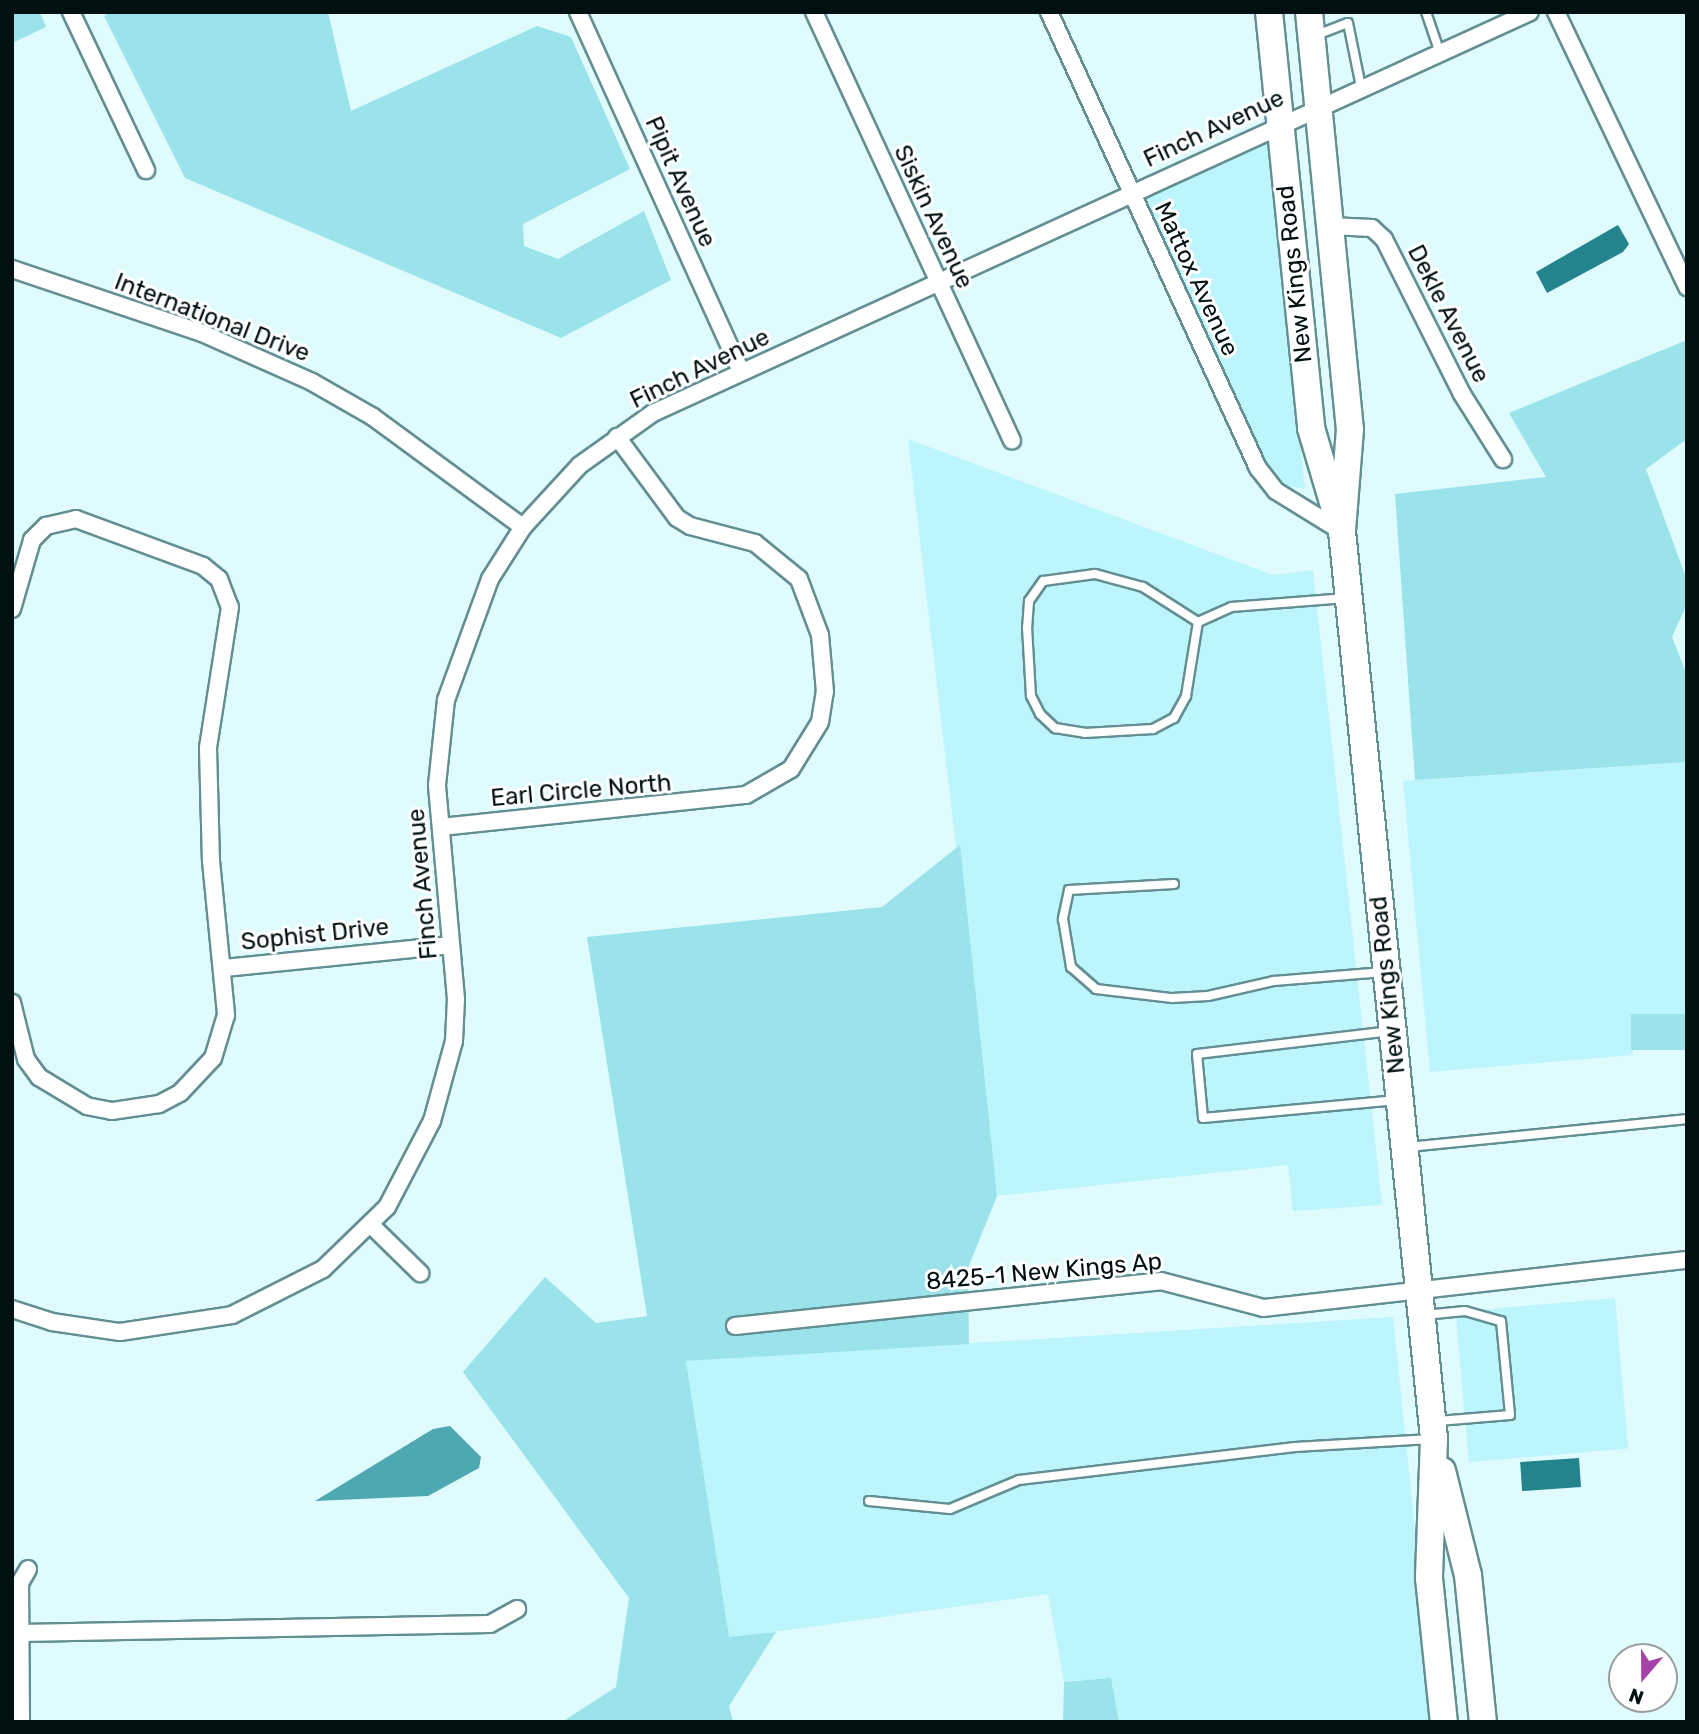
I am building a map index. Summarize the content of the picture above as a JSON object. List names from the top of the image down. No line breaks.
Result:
{"streets":{"highway":["New Kings Road"],"street":["Finch Avenue","Pipit Avenue","Siskin Avenue","Mattox Avenue","Dekle Avenue","International Drive","Earl Circle North","Sophist Drive","8425-1 New Kings Ap"]},"crossings":[["Finch Avenue","Pipit Avenue"],["Finch Avenue","Siskin Avenue"],["Finch Avenue","New Kings Road"],["Finch Avenue","Mattox Avenue"],["Finch Avenue","International Drive"],["Finch Avenue","Earl Circle North"],["Finch Avenue","Sophist Drive"],["New Kings Road","Mattox Avenue"],["New Kings Road","Dekle Avenue"],["New Kings Road","8425-1 New Kings Ap"]],"north":"bottom"}
